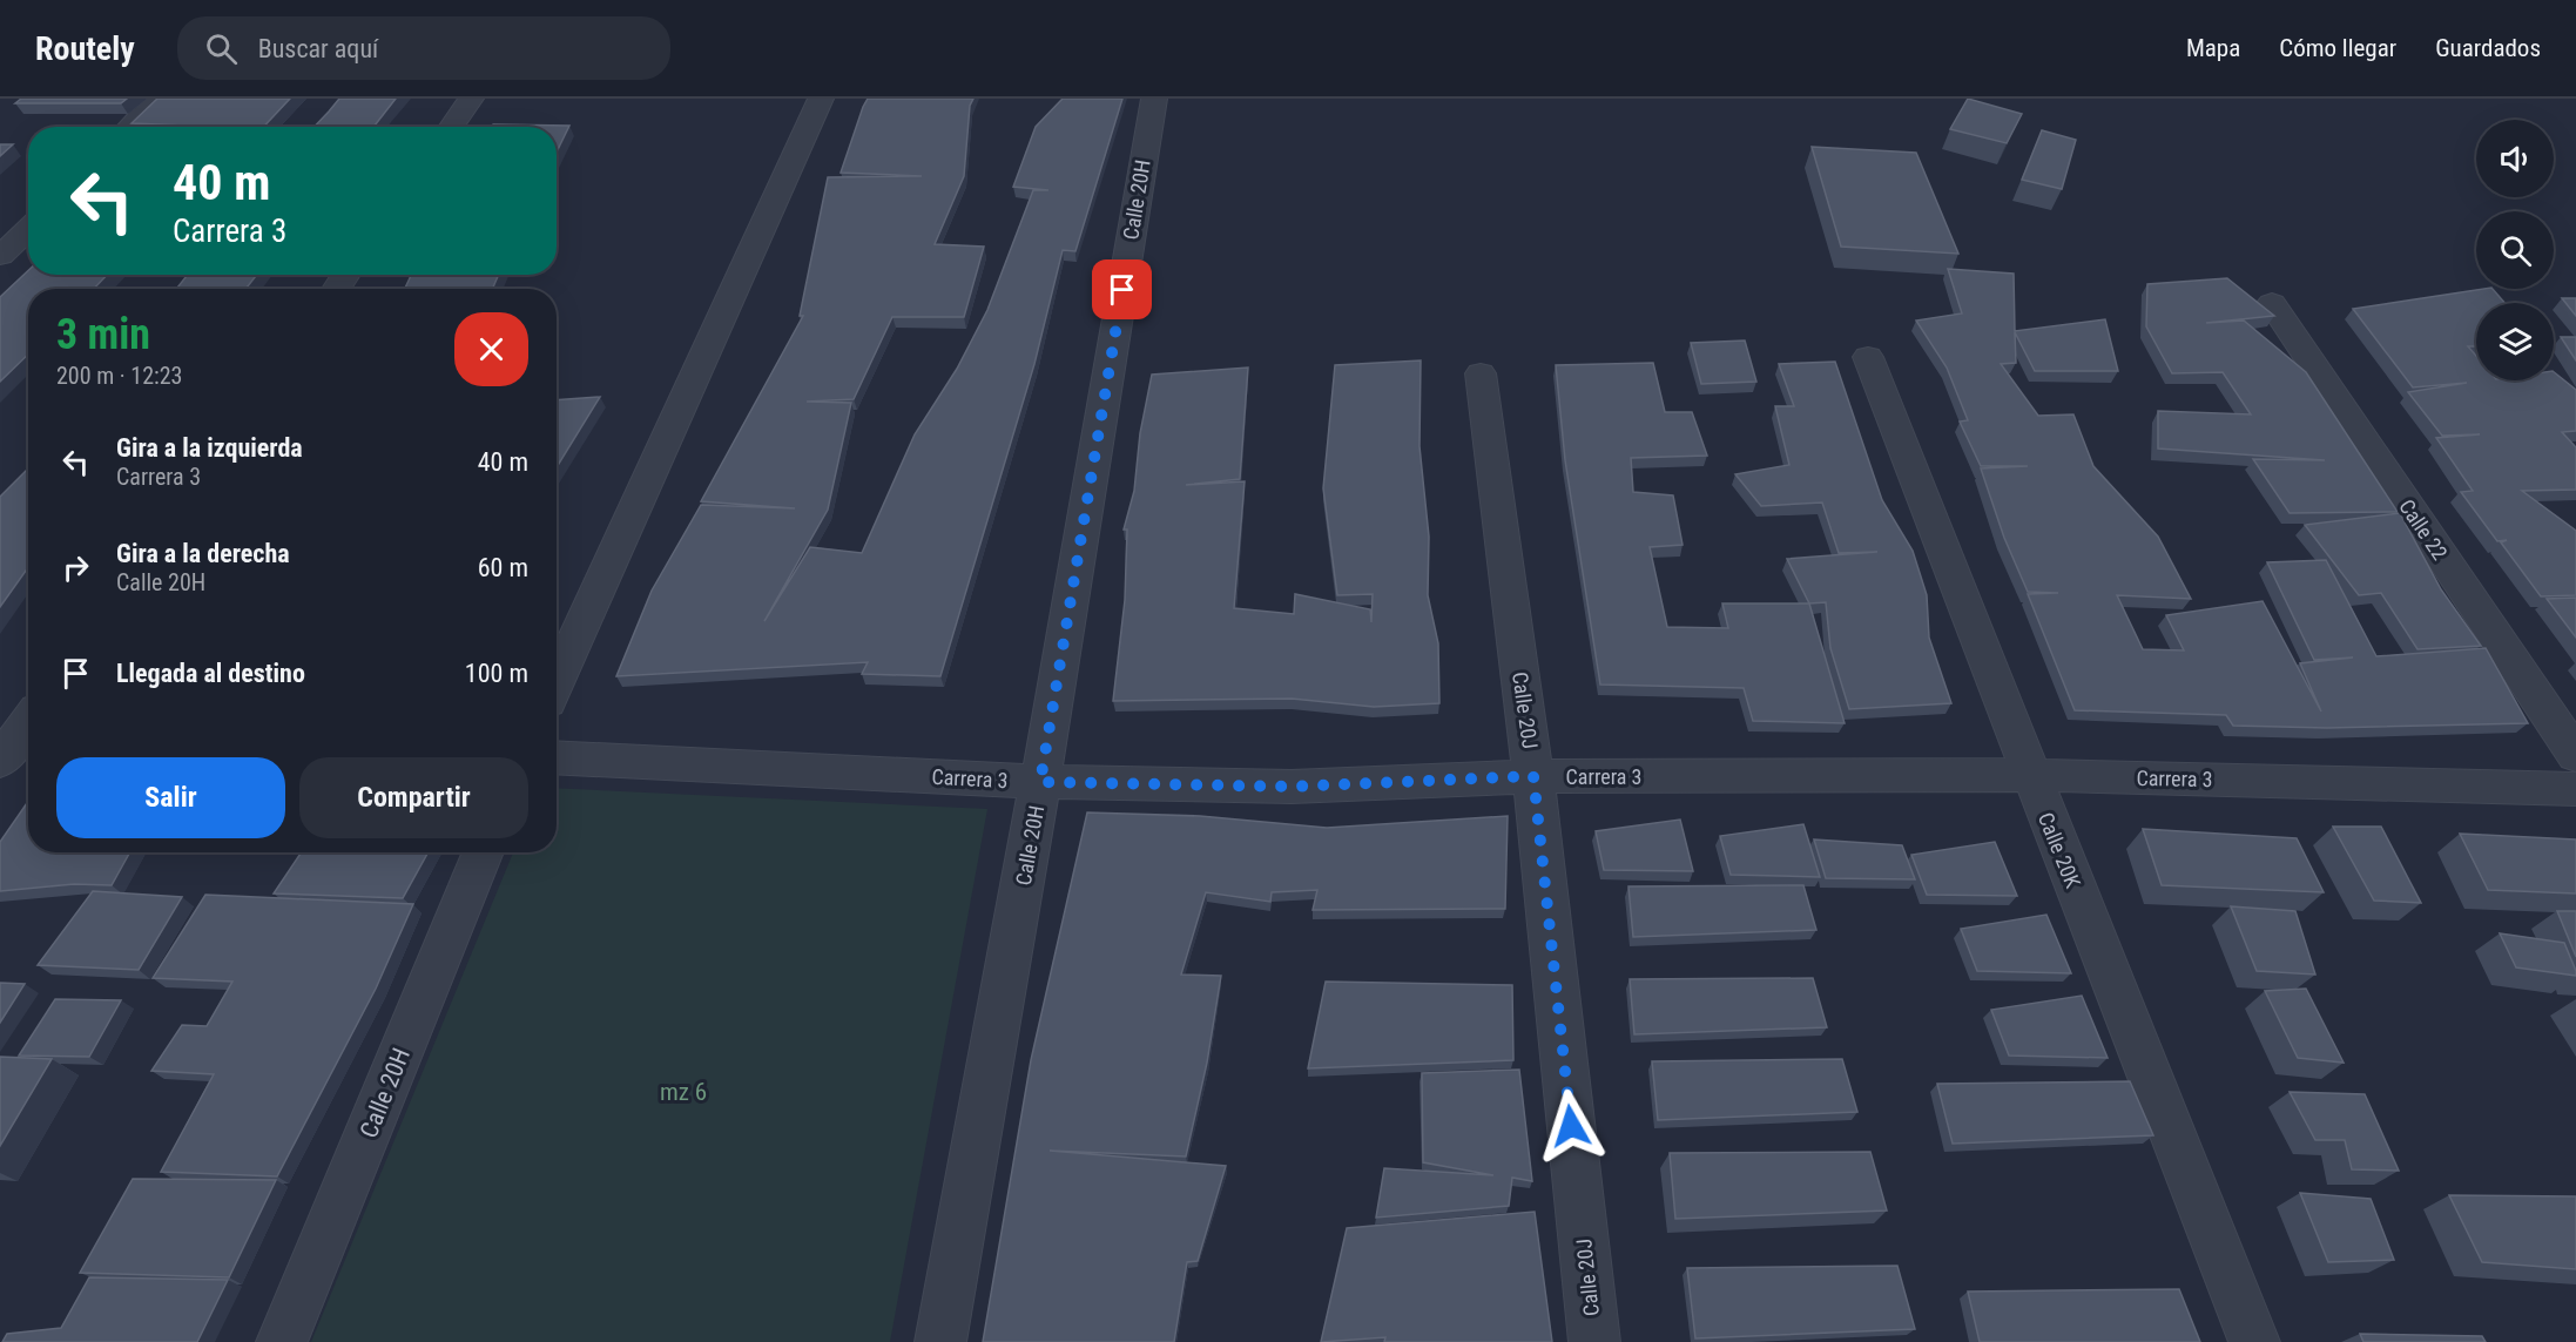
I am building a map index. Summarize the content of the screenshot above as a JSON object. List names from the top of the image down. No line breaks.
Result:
{"streets":{"street":["Calle 20H","Calle 22","Calle 20J","Carrera 3","Calle 20K"]},"crossings":[["Calle 20H","Carrera 3"],["Calle 20J","Carrera 3"],["Carrera 3","Calle 20K"]],"parks":["mz 6"],"page":{"header":"Routely","search":"Buscar aquí","nav":["Mapa","Cómo llegar","Guardados"],"turn":["40 m","Carrera 3"],"heading":["3 min","200 m · 12:23"],"list":[{"name":"Gira a la izquierda","note":"Carrera 3","value":"40 m"},{"name":"Gira a la derecha","note":"Calle 20H","value":"60 m"},{"name":"Llegada al destino","value":"100 m"}],"buttons":["Salir","Compartir"]}}
